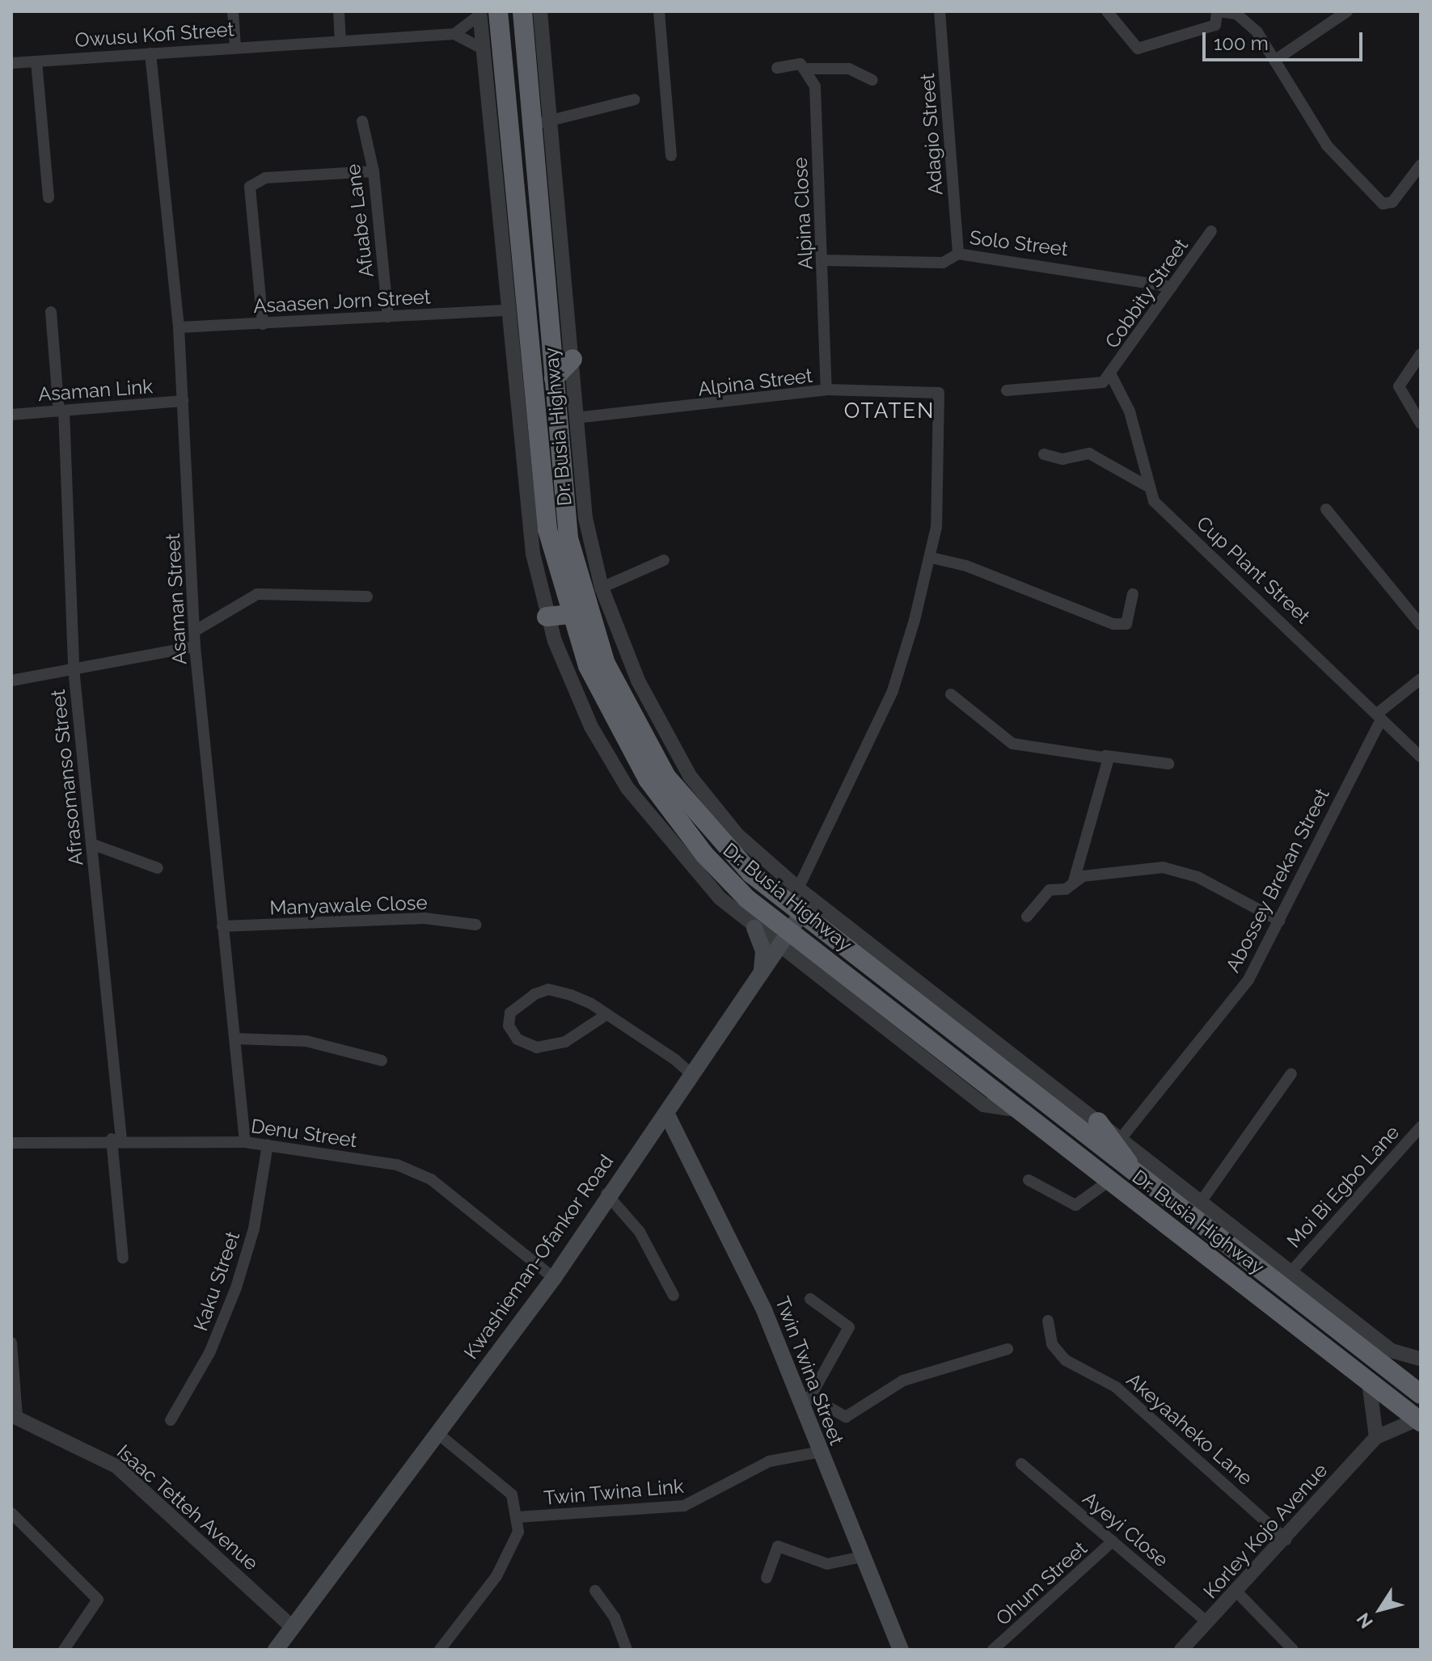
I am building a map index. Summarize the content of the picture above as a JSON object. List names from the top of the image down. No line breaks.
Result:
{"streets":{"highway":["Dr. Busia Highway"],"main road":["Kwashieman-Ofankor Road","Twin Twina Street"],"street":["Owusu Kofi Street","Adagio Street","Alpina Close","Afuabe Lane","Solo Street","Cobbity Street","Asaasen Jorn Street","Alpina Street","Asaman Link","Cup Plant Street","Asaman Street","Afrasomanso Street","Abossey Brekan Street","Manyawale Close","Denu Street","Moi Bi Egbo Lane","Kaku Street","Akeyaaheko Lane","Twin Twina Link","Isaac Tetteh Avenue","Ayeyi Close","Korley Kojo Avenue","Ohum Street"]},"crossings":[["Owusu Kofi Street","Asaman Street"],["Adagio Street","Solo Street"],["Alpina Close","Solo Street"],["Alpina Close","Alpina Street"],["Afuabe Lane","Asaasen Jorn Street"],["Solo Street","Cobbity Street"],["Cobbity Street","Cup Plant Street"],["Asaasen Jorn Street","Dr. Busia Highway"],["Asaasen Jorn Street","Asaman Street"],["Alpina Street","Dr. Busia Highway"],["Asaman Link","Asaman Street"],["Asaman Link","Afrasomanso Street"],["Dr. Busia Highway","Abossey Brekan Street"],["Dr. Busia Highway","Kwashieman-Ofankor Road"],["Dr. Busia Highway","Korley Kojo Avenue"],["Cup Plant Street","Abossey Brekan Street"],["Asaman Street","Manyawale Close"],["Asaman Street","Denu Street"],["Afrasomanso Street","Denu Street"],["Denu Street","Kwashieman-Ofankor Road"],["Denu Street","Kaku Street"],["Kwashieman-Ofankor Road","Twin Twina Street"],["Kwashieman-Ofankor Road","Isaac Tetteh Avenue"],["Twin Twina Street","Twin Twina Link"],["Akeyaaheko Lane","Korley Kojo Avenue"],["Ayeyi Close","Korley Kojo Avenue"],["Ayeyi Close","Ohum Street"]],"districts":["OTATEN"],"scale_bar":"100 m","north":"bottom left"}
